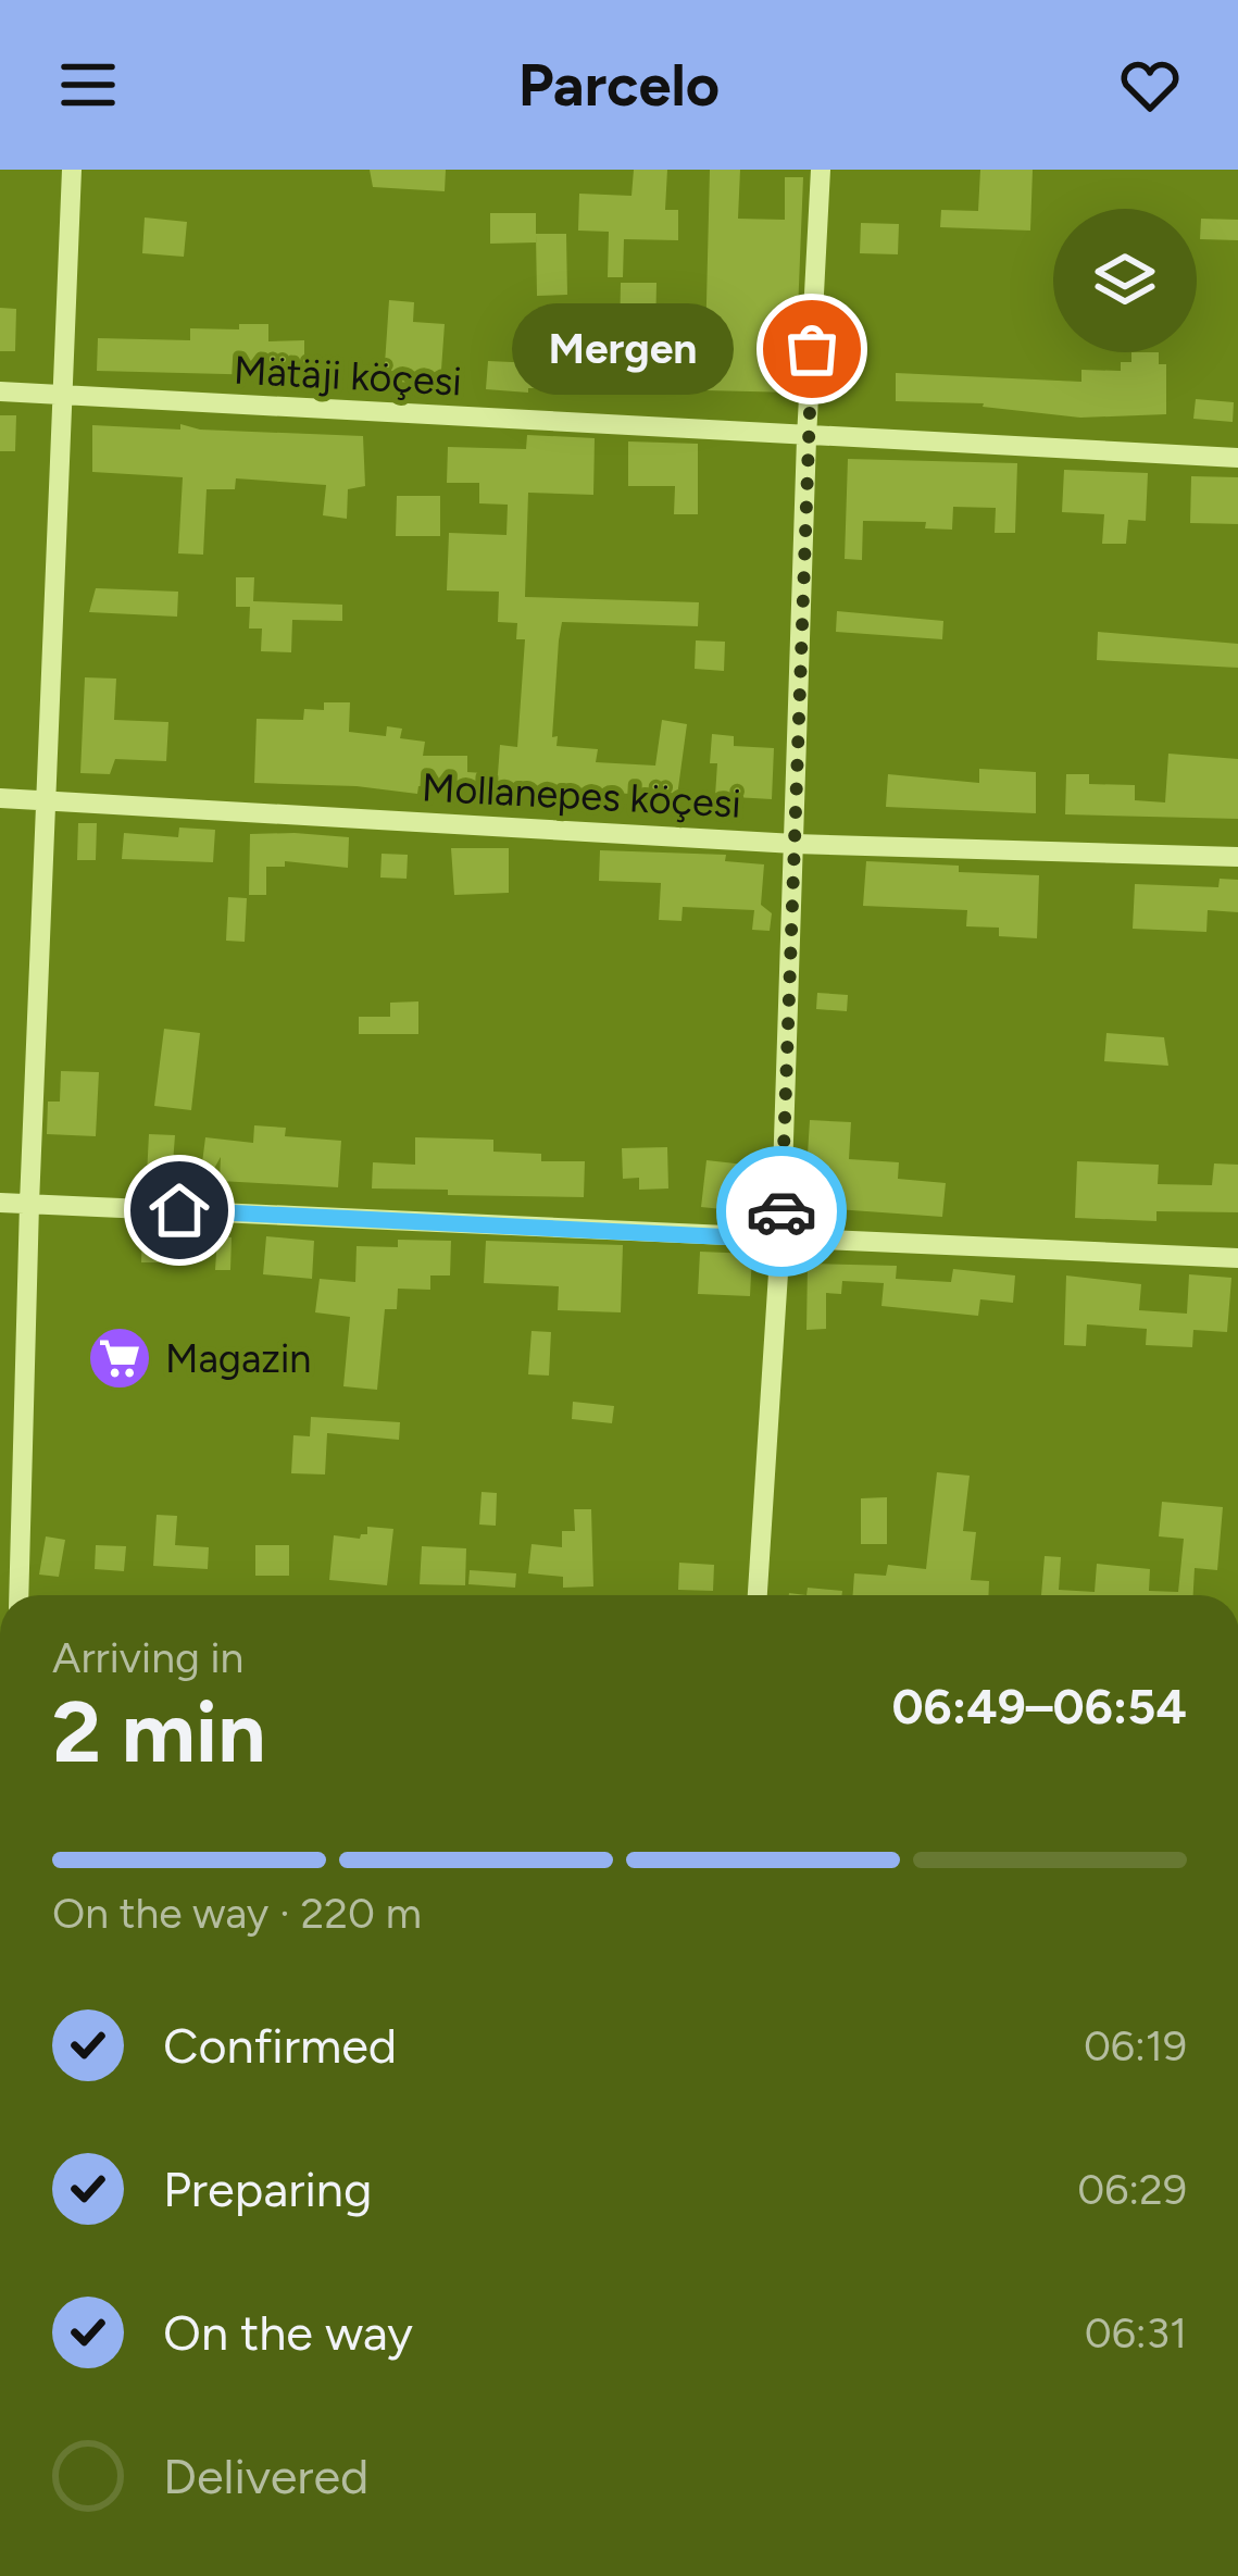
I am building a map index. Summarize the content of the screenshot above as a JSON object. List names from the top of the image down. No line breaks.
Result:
{"streets":{"street":["Mätäji köçesi","Mollanepes köçesi"]},"places":{"other":["Mergen"],"supermarket":["Magazin"]},"page":{"header":"Parcelo","bubble":"Mergen","heading":["2 min","Arriving in","06:49–06:54"],"bar":"On the way · 220 m","list":[["Confirmed","06:19"],["Preparing","06:29"],["On the way","06:31"],"Delivered"]}}
